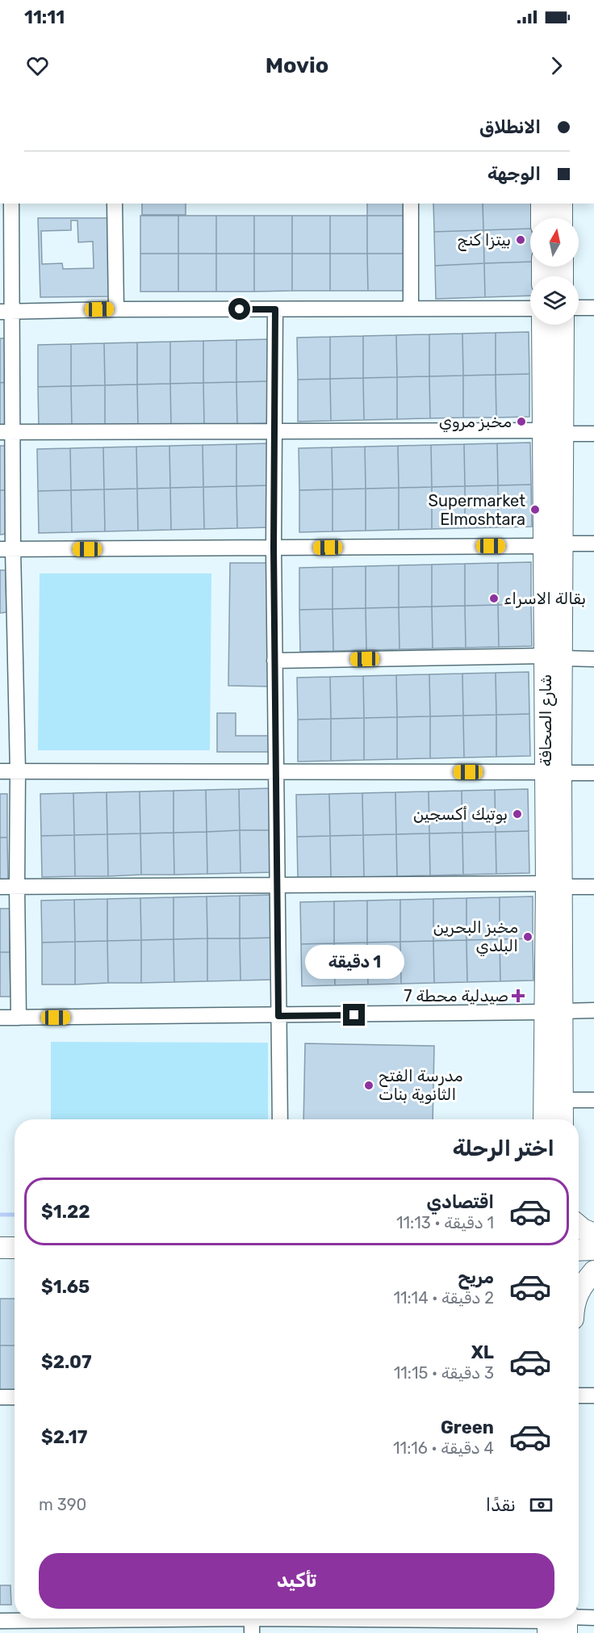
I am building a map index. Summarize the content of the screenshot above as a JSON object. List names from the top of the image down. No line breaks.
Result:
{"streets":{"main road":["شارع الصحافة"]},"places":{"other":["بيتزا كنج","مخبز مروي","Supermarket Elmoshtara","بقالة الاسراء","بوتيك أكسجين","مخبز البحرين البلدي","مدرسة الفتح الثانوية بنات"],"health":["صيدلية محطة 7"]},"north":"top","page":{"status":"11:11","header":"Movio","banner":["الانطلاق","الوجهة"],"bubble":"1 دقيقة","heading":"اختر الرحلة","list":[{"name":"اقتصادي","note":"1 دقيقة · 11:13","value":"$1.22"},{"name":"مريح","note":"2 دقيقة · 11:14","value":"$1.65"},{"name":"XL","note":"3 دقيقة · 11:15","value":"$2.07"},{"name":"Green","note":"4 دقيقة · 11:16","value":"$2.17"}],"pay":["نقدًا","390 m"],"buttons":"تأكيد"}}
